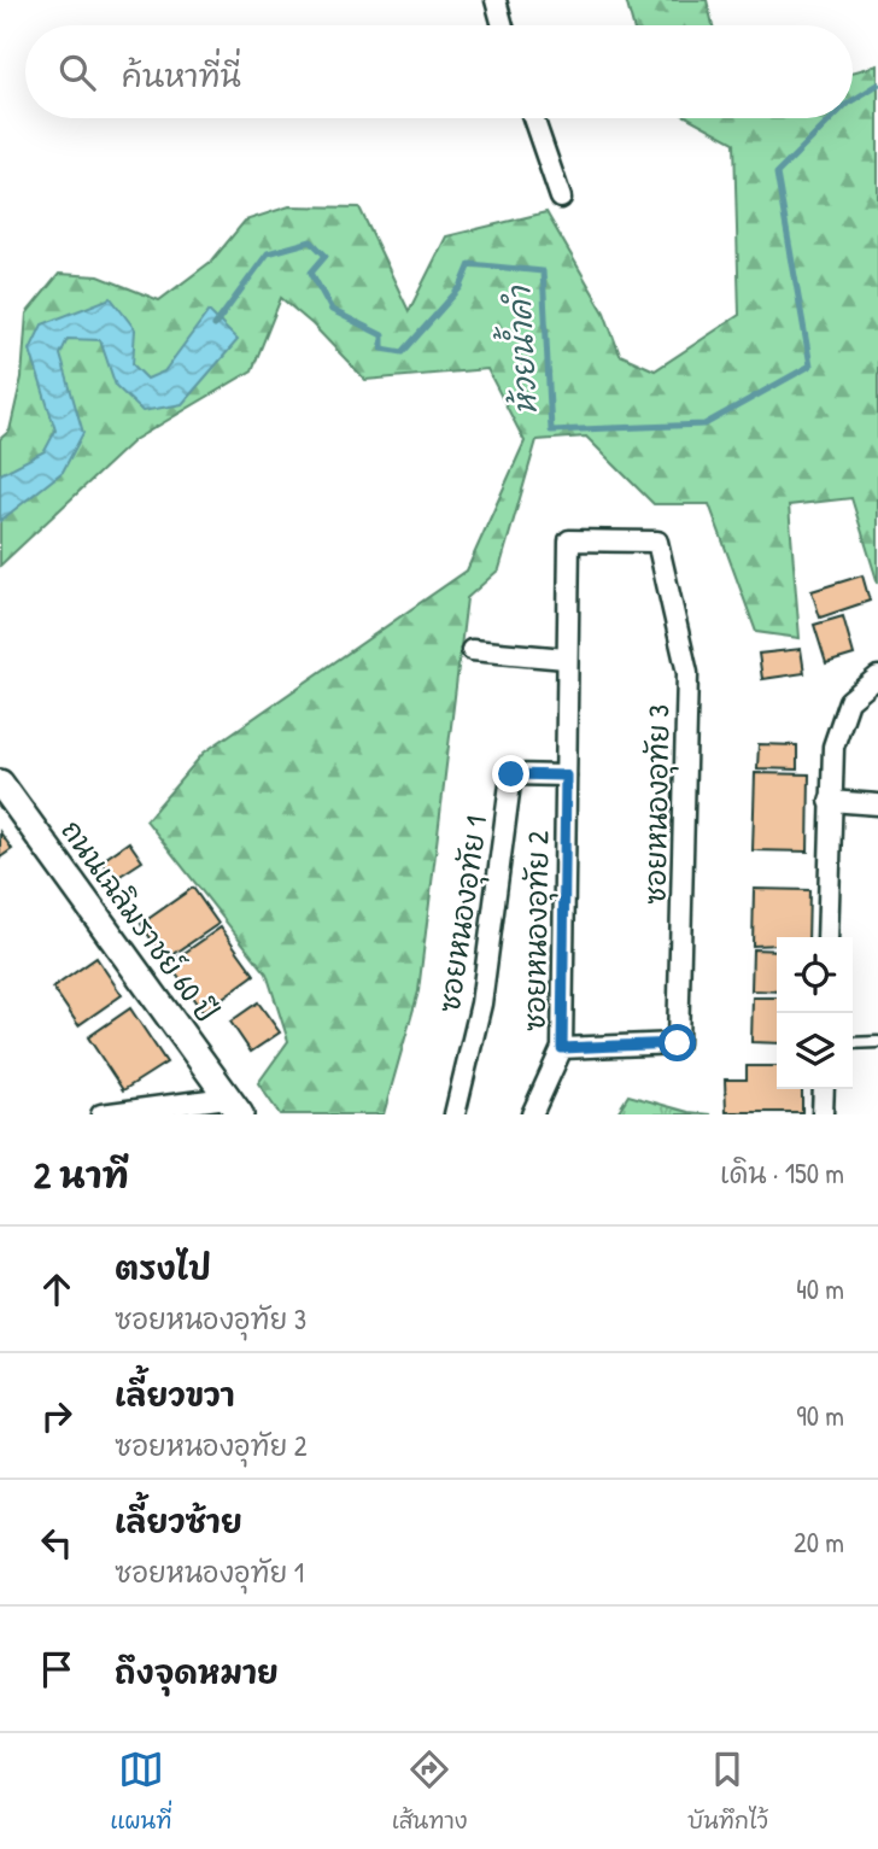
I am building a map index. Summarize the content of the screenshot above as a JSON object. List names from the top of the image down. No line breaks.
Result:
{"streets":{"street":["ซอยหนองอุทัย 3","ซอยหนองอุทัย 1","ถนนเฉลิมราชย์ 60 ปี","ซอยหนองอุทัย 2"]},"crossings":[["ซอยหนองอุทัย 3","ซอยหนองอุทัย 2"],["ซอยหนองอุทัย 1","ซอยหนองอุทัย 2"]],"water":["ห้วยน้ำคำ"],"page":{"search":"ค้นหาที่นี่","heading":["2 นาที","เดิน · 150 m"],"list":[["ตรงไป","ซอยหนองอุทัย 3","40 m"],["เลี้ยวขวา","ซอยหนองอุทัย 2","90 m"],["เลี้ยวซ้าย","ซอยหนองอุทัย 1","20 m"],"ถึงจุดหมาย"],"nav":["แผนที่","เส้นทาง","บันทึกไว้"]}}
